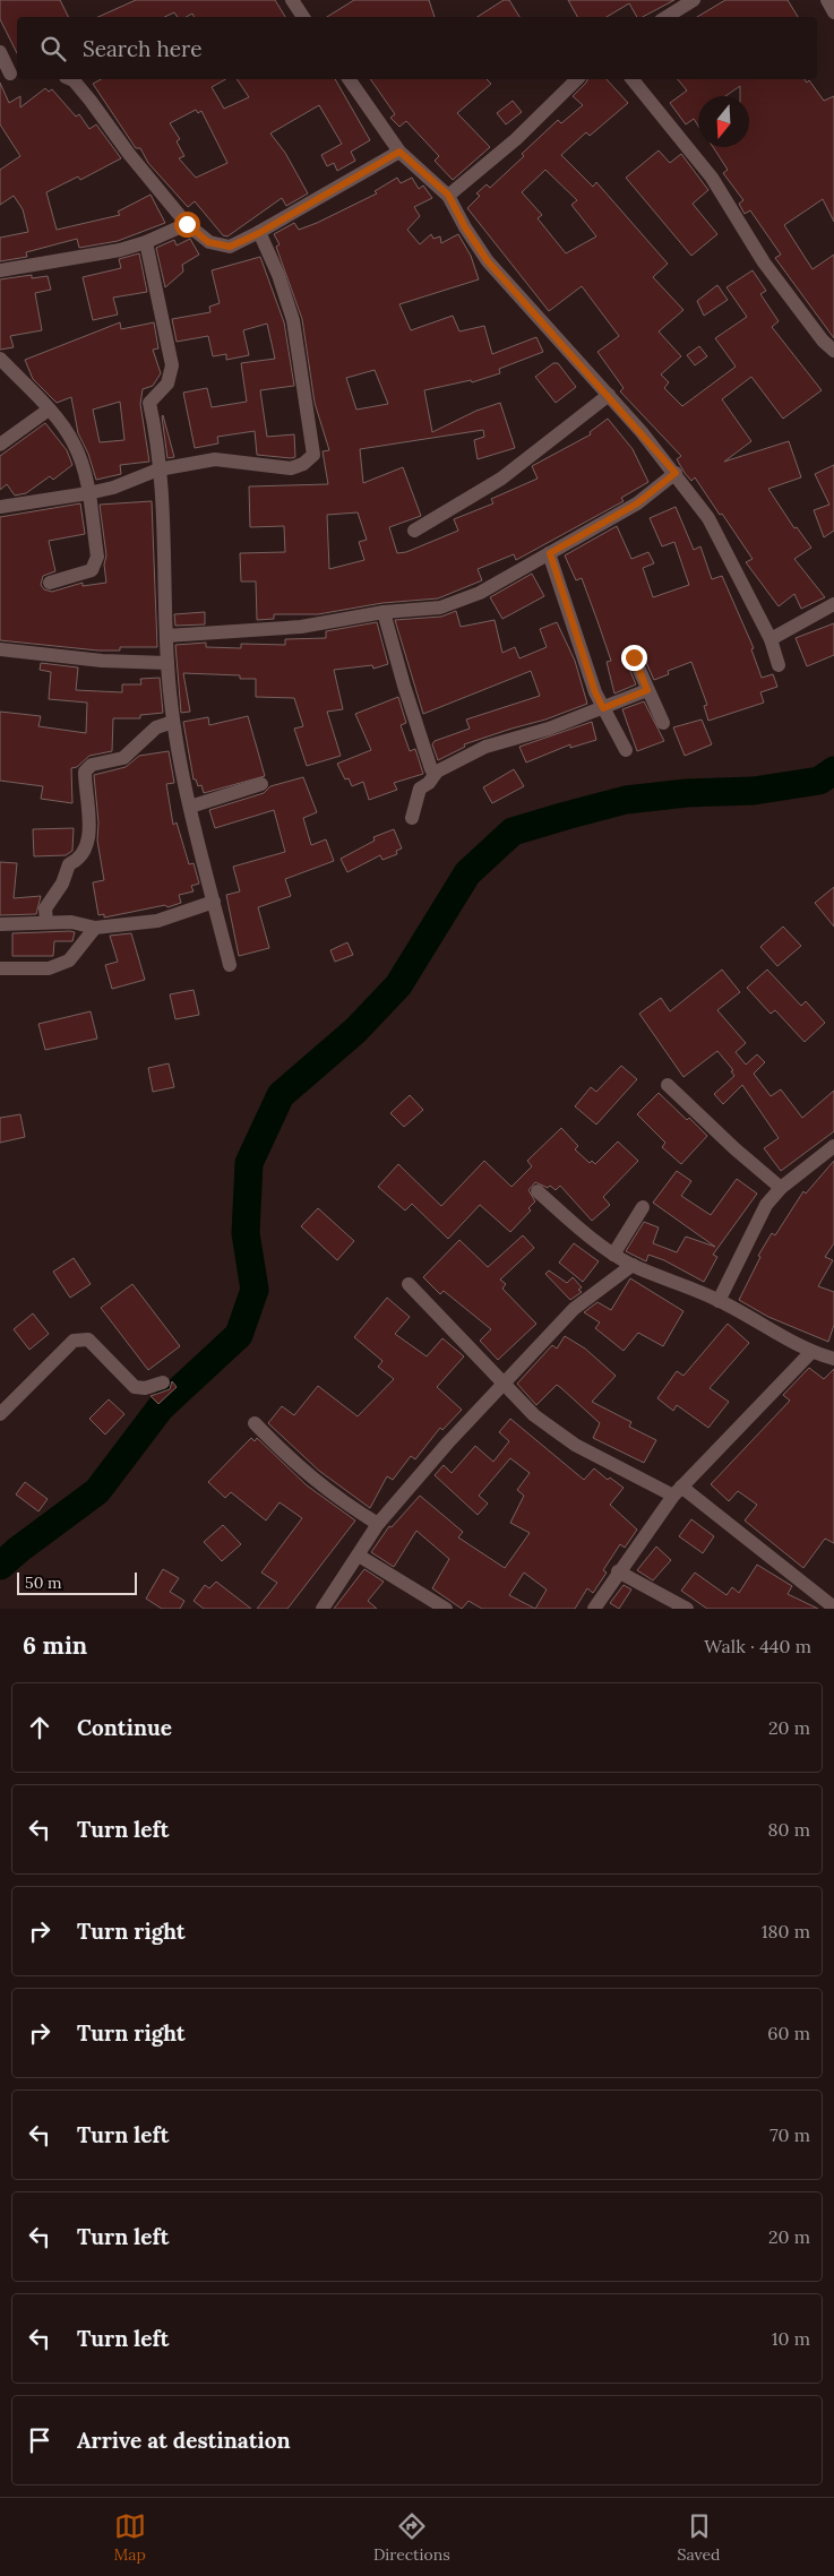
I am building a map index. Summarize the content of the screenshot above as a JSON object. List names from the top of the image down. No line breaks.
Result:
{"scale_bar":"50 m","north":"bottom","page":{"search":"Search here","scale":"50 m","heading":["6 min","Walk · 440 m"],"list":[["Continue","20 m"],["Turn left","80 m"],["Turn right","180 m"],["Turn right","60 m"],["Turn left","70 m"],["Turn left","20 m"],["Turn left","10 m"],"Arrive at destination"],"nav":["Map","Directions","Saved"]}}
